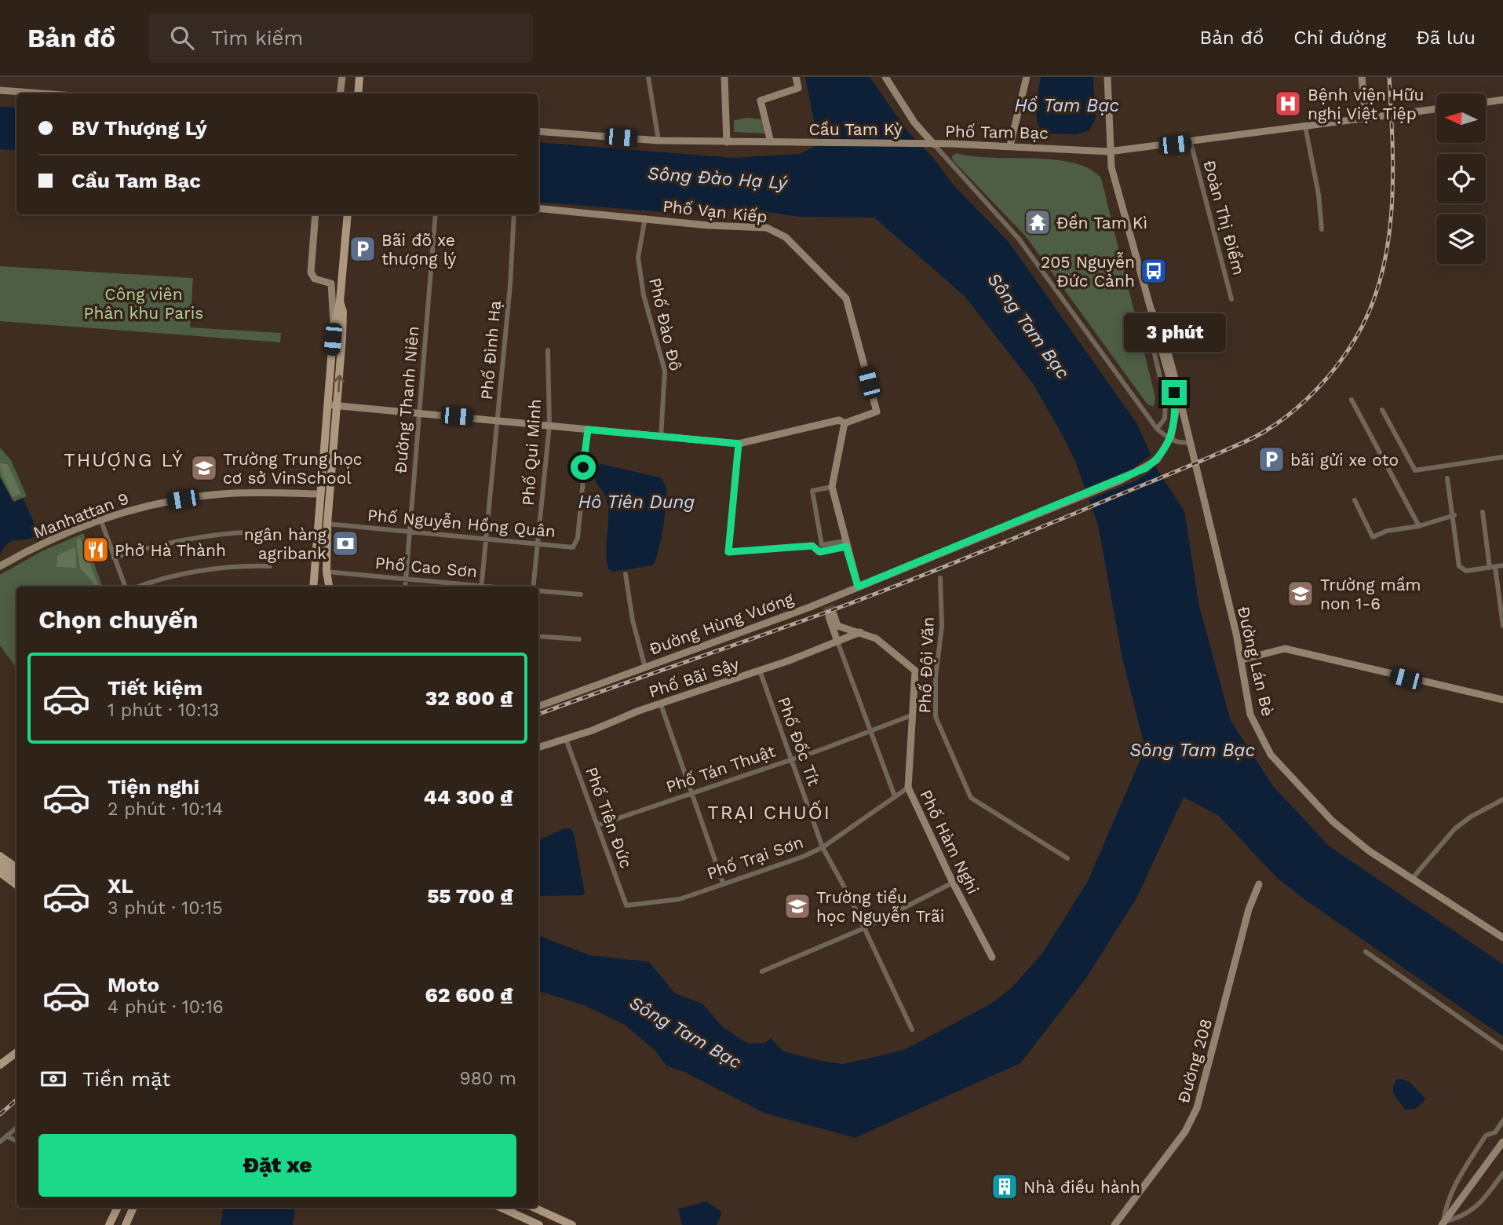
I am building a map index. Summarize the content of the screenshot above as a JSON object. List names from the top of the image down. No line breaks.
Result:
{"streets":{"main road":["Cầu Tam Kỳ","Phố Tam Bạc","Phố Vạn Kiếp","Manhattan 9","Đường Hùng Vương","Đường Lán Bè","Phố Bãi Sậy","Phố Hàm Nghi","Đường 208"],"street":["Đoàn Thị Điểm","Phố Đào Đô","Phố Đình Hạ","Đường Thanh Niên","Phố Qui Minh","Phố Nguyễn Hồng Quân","Phố Cao Sơn","Phố Đội Văn","Phố Đốc Tít","Phố Tán Thuật","Phố Tiên Đức","Phố Trại Sơn"]},"crossings":[["Cầu Tam Kỳ","Phố Tam Bạc"],["Phố Tam Bạc","Đoàn Thị Điểm"],["Phố Vạn Kiếp","Phố Đào Đô"],["Phố Đình Hạ","Phố Nguyễn Hồng Quân"],["Đường Thanh Niên","Phố Nguyễn Hồng Quân"],["Đường Thanh Niên","Phố Cao Sơn"],["Phố Qui Minh","Phố Nguyễn Hồng Quân"],["Đường Hùng Vương","Đường Lán Bè"],["Phố Bãi Sậy","Phố Đốc Tít"],["Phố Bãi Sậy","Phố Tiên Đức"],["Phố Bãi Sậy","Phố Hàm Nghi"],["Phố Đốc Tít","Phố Tán Thuật"],["Phố Đốc Tít","Phố Trại Sơn"],["Phố Tán Thuật","Phố Tiên Đức"],["Phố Tán Thuật","Phố Hàm Nghi"],["Phố Tiên Đức","Phố Trại Sơn"],["Phố Hàm Nghi","Phố Trại Sơn"]],"districts":["THƯỢNG LÝ","TRẠI CHUỐI"],"water":["Hồ Tam Bạc","Sông Đào Hạ Lý","Sông Tam Bạc","Hô Tiên Dung"],"parks":["Công viên Phân khu Paris"],"places":{"hospital":["Bệnh viện Hữu nghị Việt Tiệp"],"temple":["Đền Tam Kì"],"parking":["Bãi đõ xe thượng lý","bãi gửi xe oto"],"bus stop":["205 Nguyễn Đức Cảnh"],"school or university":["Trường Trung học cơ sở VinSchool","Trường mầm non 1-6","Trường tiểu học Nguyễn Trãi"],"bank":["ngân hàng agribank"],"restaurant":["Phở Hà Thành"],"building":["Nhà điều hành"]},"north":"left","page":{"header":"Bản đồ","search":"Tìm kiếm","nav":["Bản đồ","Chỉ đường","Đã lưu"],"banner":["BV Thượng Lý","Cầu Tam Bạc"],"bubble":"3 phút","heading":"Chọn chuyến","list":[{"name":"Tiết kiệm","note":"1 phút · 10:13","value":"32 800 ₫"},{"name":"Tiện nghi","note":"2 phút · 10:14","value":"44 300 ₫"},{"name":"XL","note":"3 phút · 10:15","value":"55 700 ₫"},{"name":"Moto","note":"4 phút · 10:16","value":"62 600 ₫"}],"pay":["Tiền mặt","980 m"],"buttons":"Đặt xe"}}
